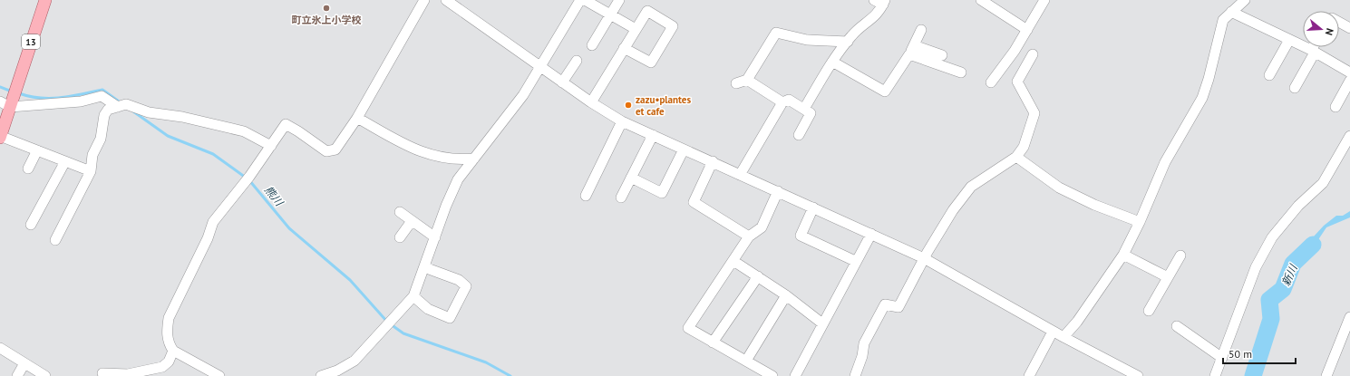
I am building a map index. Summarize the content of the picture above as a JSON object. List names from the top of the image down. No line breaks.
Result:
{"streets":{"main road":["13"]},"water":["熊川","新川"],"places":["町立氷上小学校","zazu•plantes et cafe"],"scale_bar":"50 m","north":"right"}
